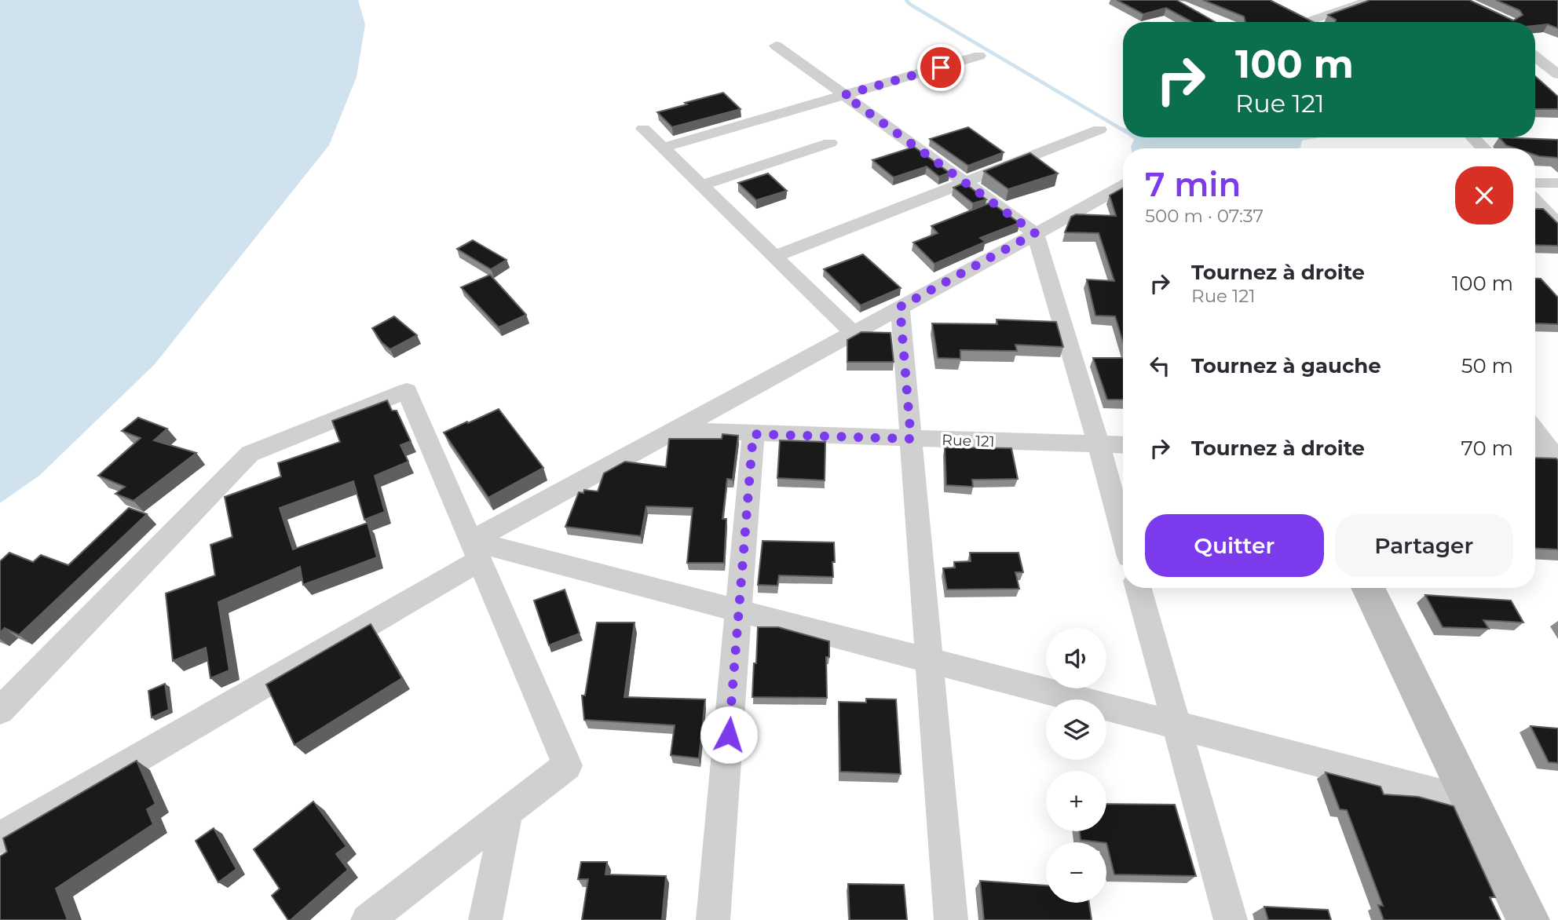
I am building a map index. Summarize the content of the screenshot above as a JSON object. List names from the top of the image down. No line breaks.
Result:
{"streets":{"street":["Rue 121"]},"page":{"turn":["100 m","Rue 121"],"heading":["7 min","500 m · 07:37"],"list":[{"name":"Tournez à droite","note":"Rue 121","value":"100 m"},{"name":"Tournez à gauche","value":"50 m"},{"name":"Tournez à droite","value":"70 m"}],"buttons":["Quitter","Partager"],"map_buttons":["+","−"]}}
